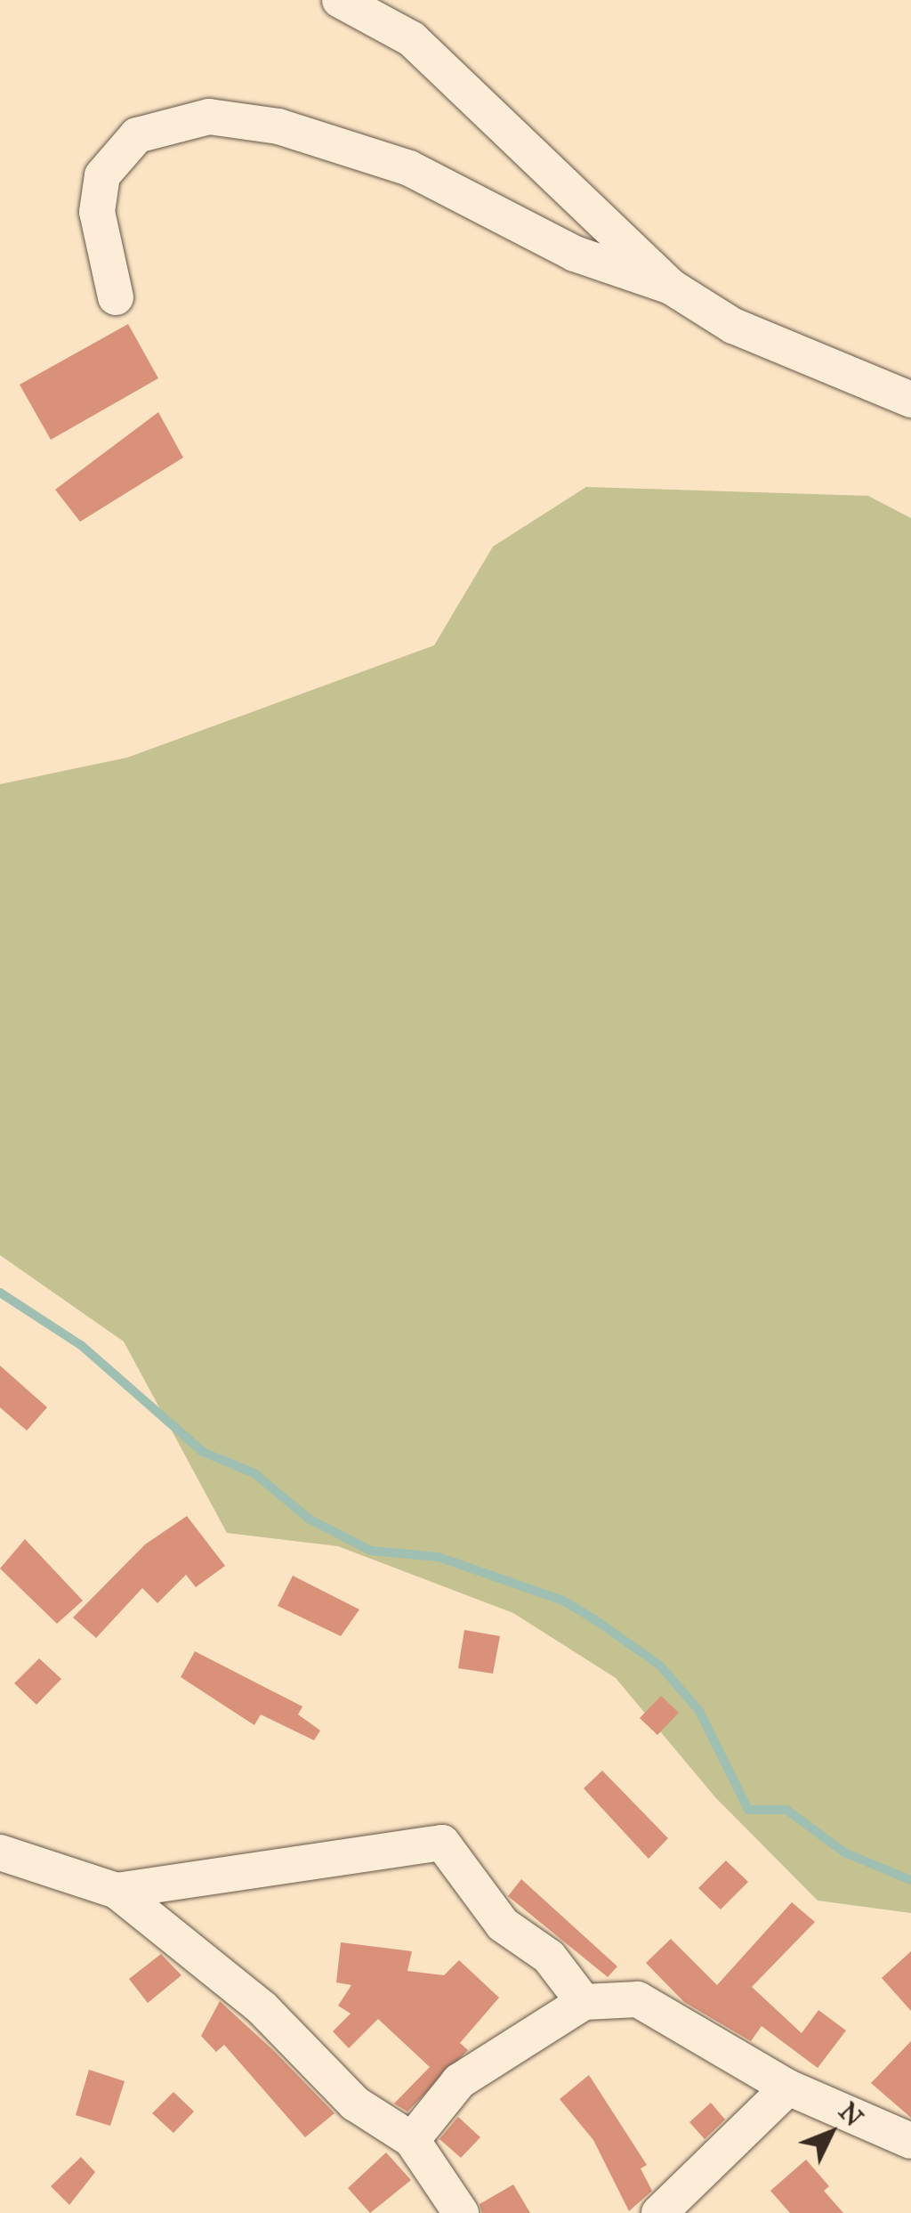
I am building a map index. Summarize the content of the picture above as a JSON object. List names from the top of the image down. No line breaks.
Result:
{"north":"top right"}
